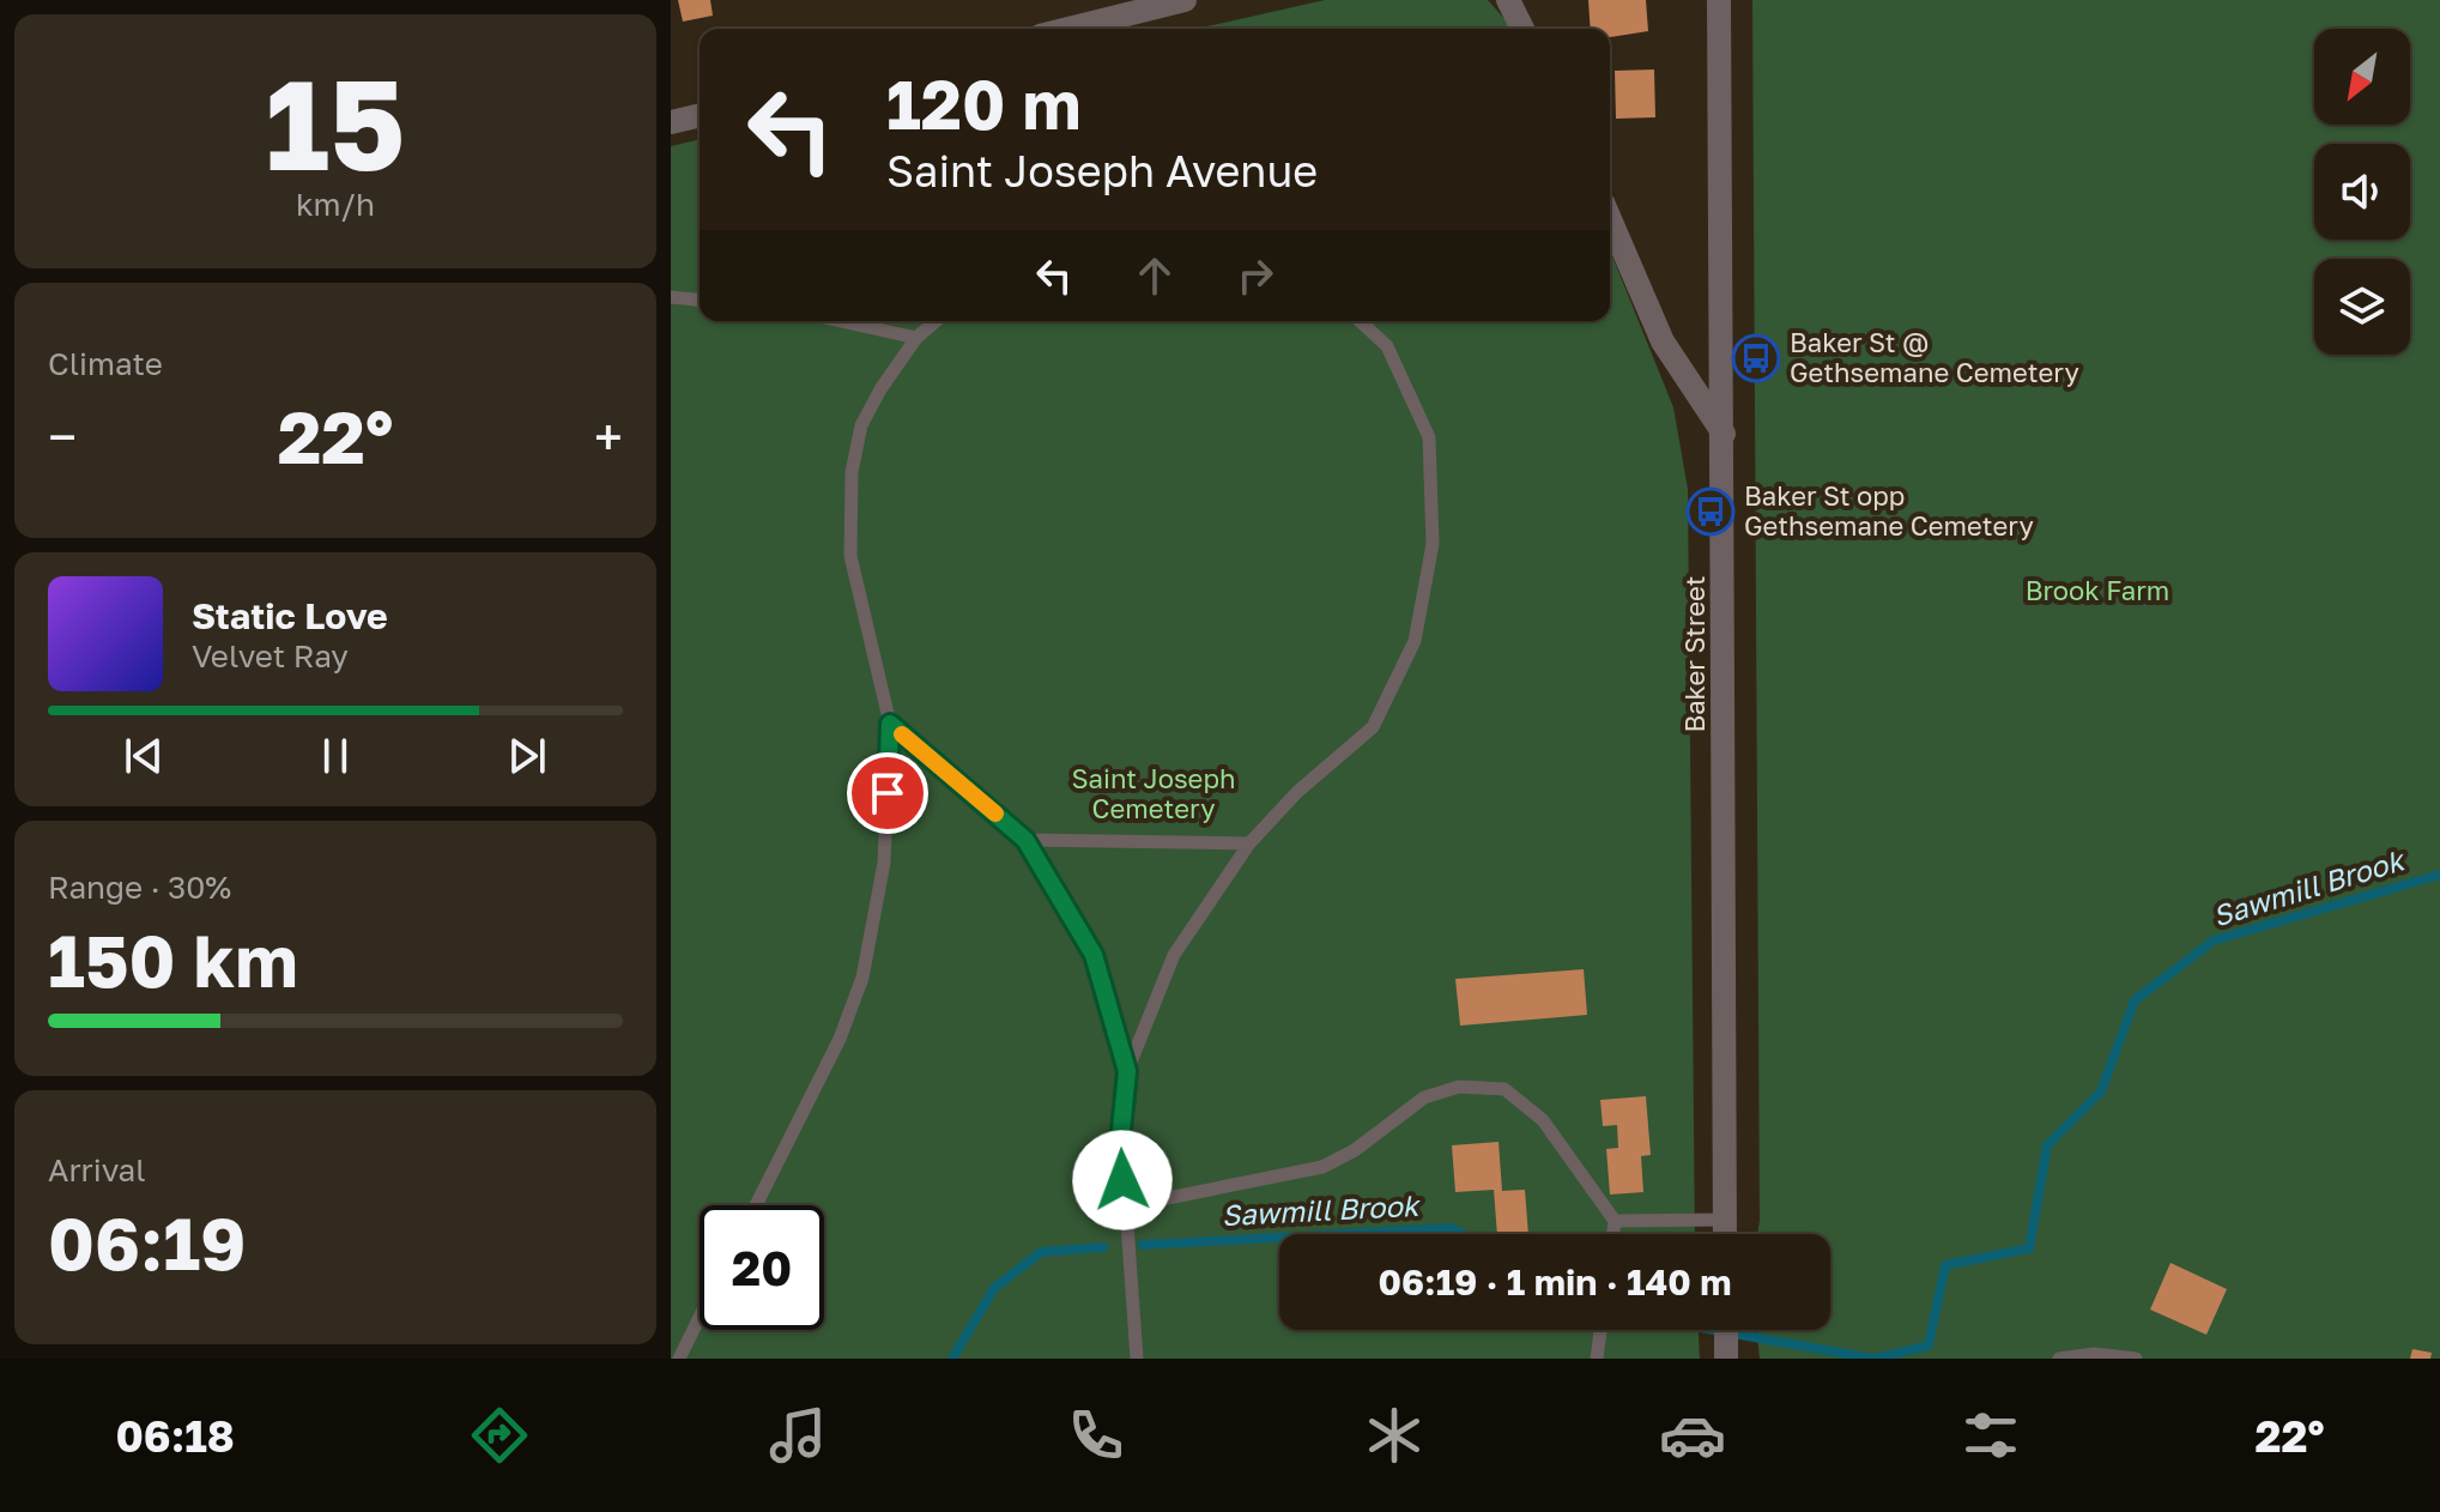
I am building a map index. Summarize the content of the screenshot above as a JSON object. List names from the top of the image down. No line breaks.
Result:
{"streets":{"street":["Baker Street"]},"water":["Sawmill Brook"],"parks":["Brook Farm","Saint Joseph Cemetery"],"places":{"bus stop":["Baker St @ Gethsemane Cemetery","Baker St opp Gethsemane Cemetery"]},"north":"bottom left","page":{"tile":[["15","km/h"],"Climate",["Range · 30%","150 km"],["Arrival","06:19"]],"turn":["120 m","Saint Joseph Avenue"],"heat":["−","22°","+"],"song":["Static Love","Velvet Ray"],"limit":"20","trip":"06:19 · 1 min · 140 m","tabs":["06:18","22°"]}}
